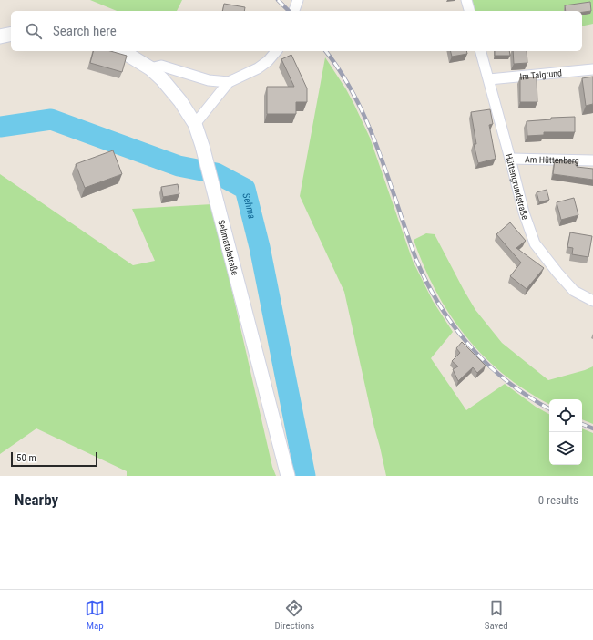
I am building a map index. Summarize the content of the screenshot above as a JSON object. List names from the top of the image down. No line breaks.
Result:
{"streets":{"main road":["Sehmatalstraße"],"street":["Im Talgrund","Am Hüttenberg","Hüttengrundstraße"]},"crossings":[["Im Talgrund","Hüttengrundstraße"],["Am Hüttenberg","Hüttengrundstraße"]],"water":["Sehma"],"scale_bar":"50 m","page":{"search":"Search here","scale":"50 m","heading":["Nearby","0 results"],"nav":["Map","Directions","Saved"]}}
